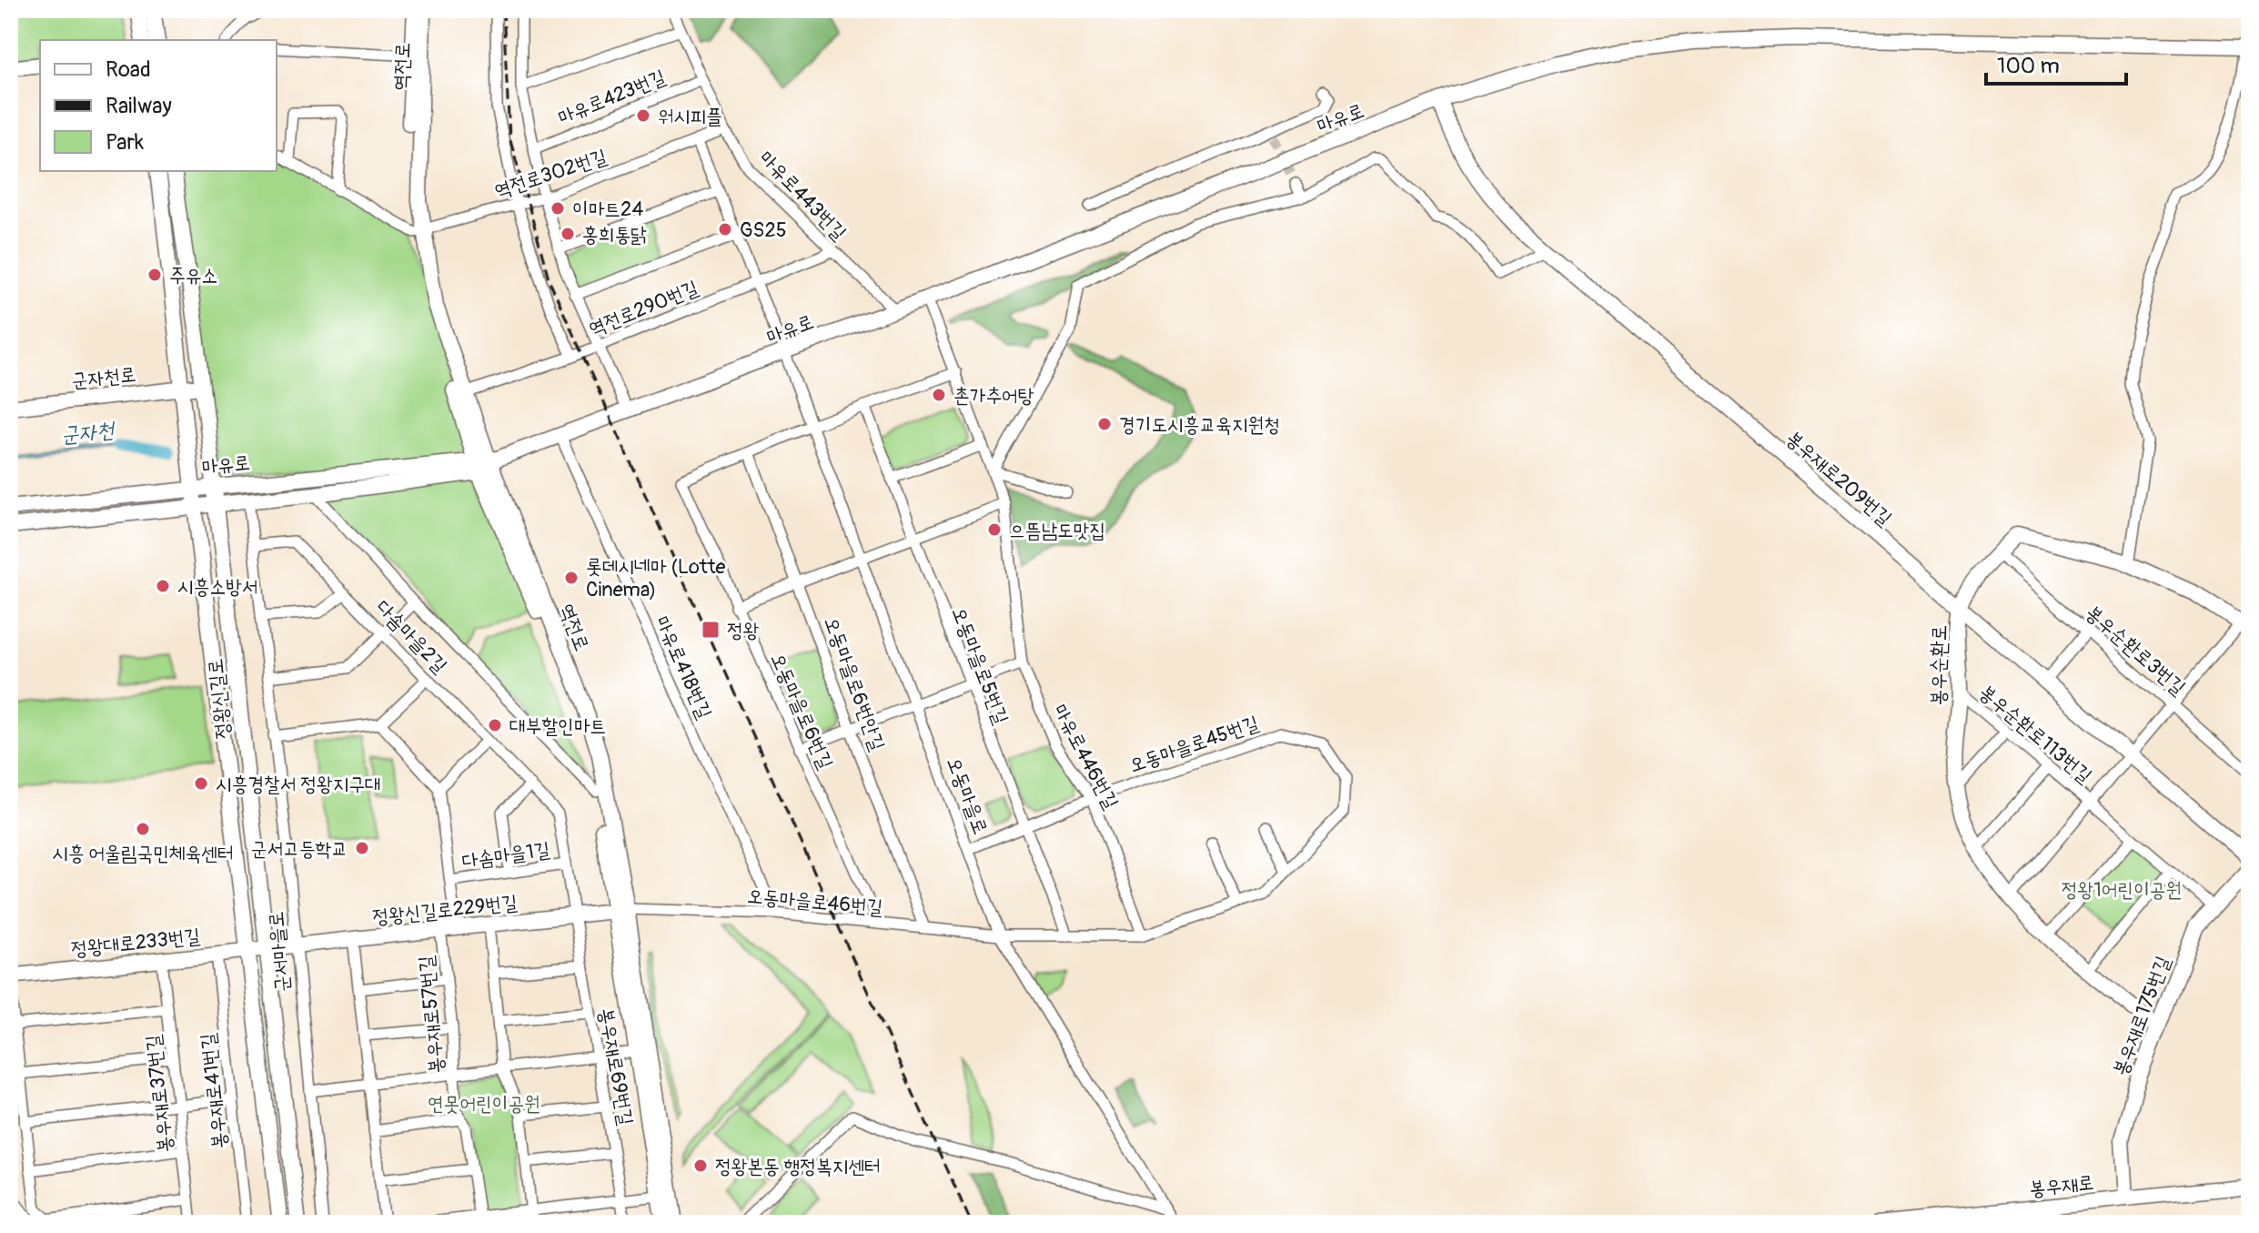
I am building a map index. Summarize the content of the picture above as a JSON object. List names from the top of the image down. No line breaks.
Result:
{"streets":{"street":["역전로","마유로423번길","마유로","역전로302번길","마유로443번길","역전로290번길","군자천로","봉우재로209번길","다솜마을2길","봉우순환로3번길","오동마을로5번길","봉우순환로","마유로418번길","오동마을로6번안길","정왕신길로","오동마을로6번길","봉우순환로113번길","오동마을로45번길","마유로446번길","오동마을로","다솜마을1길","오동마을로46번길","정왕신길로229번길","정왕대로233번길","군서마을로","봉우재로57번길","봉우재로175번길","봉우재로69번길","봉우재로41번길","봉우재로37번길","봉우재로"]},"crossings":[["역전로","마유로"],["역전로","역전로302번길"],["역전로","역전로290번길"],["역전로","오동마을로46번길"],["역전로","정왕신길로229번길"],["마유로423번길","마유로"],["마유로423번길","역전로302번길"],["마유로423번길","마유로443번길"],["마유로423번길","역전로290번길"],["마유로","마유로443번길"],["마유로","봉우재로209번길"],["마유로","마유로418번길"],["마유로","정왕신길로"],["마유로","마유로446번길"],["마유로","오동마을로"],["마유로","군서마을로"],["역전로302번길","마유로443번길"],["마유로443번길","역전로290번길"],["역전로290번길","오동마을로"],["군자천로","정왕신길로"],["봉우재로209번길","봉우순환로"],["봉우재로209번길","봉우순환로113번길"],["다솜마을2길","다솜마을1길"],["다솜마을2길","정왕신길로229번길"],["다솜마을2길","군서마을로"],["다솜마을2길","봉우재로69번길"],["봉우순환로3번길","봉우순환로"],["봉우순환로3번길","봉우순환로113번길"],["오동마을로5번길","오동마을로45번길"],["봉우순환로","봉우순환로113번길"],["봉우순환로","봉우재로175번길"],["마유로418번길","오동마을로46번길"],["오동마을로6번안길","오동마을로6번길"],["오동마을로6번안길","오동마을로46번길"],["정왕신길로","정왕신길로229번길"],["정왕신길로","정왕대로233번길"],["오동마을로6번길","오동마을로"],["오동마을로6번길","오동마을로46번길"],["봉우순환로113번길","봉우재로175번길"],["오동마을로45번길","마유로446번길"],["오동마을로45번길","오동마을로"],["오동마을로45번길","오동마을로46번길"],["오동마을로","오동마을로46번길"],["다솜마을1길","정왕신길로229번길"],["다솜마을1길","봉우재로57번길"],["오동마을로46번길","정왕신길로229번길"],["정왕신길로229번길","정왕대로233번길"],["정왕신길로229번길","군서마을로"],["정왕신길로229번길","봉우재로57번길"],["정왕신길로229번길","봉우재로69번길"],["정왕대로233번길","봉우재로41번길"],["정왕대로233번길","봉우재로37번길"],["봉우재로175번길","봉우재로"]],"water":["군자천"],"parks":["정왕1어린이공원","연못어린이공원"],"places":{"other":["워시피플","이마트24","GS25","홍희통닭","주유소","촌가추어탕","경기도시흥교육지원청","으뜸남도맛집","롯데시네마 (Lotte Cinema)","시흥소방서","대부할인마트","시흥경찰서 정왕지구대","시흥 어울림국민체육센터","군서고등학교","정왕본동 행정복지센터"],"transit":["정왕"]},"legend":["Road","Railway","Park"],"scale_bar":"100 m"}
